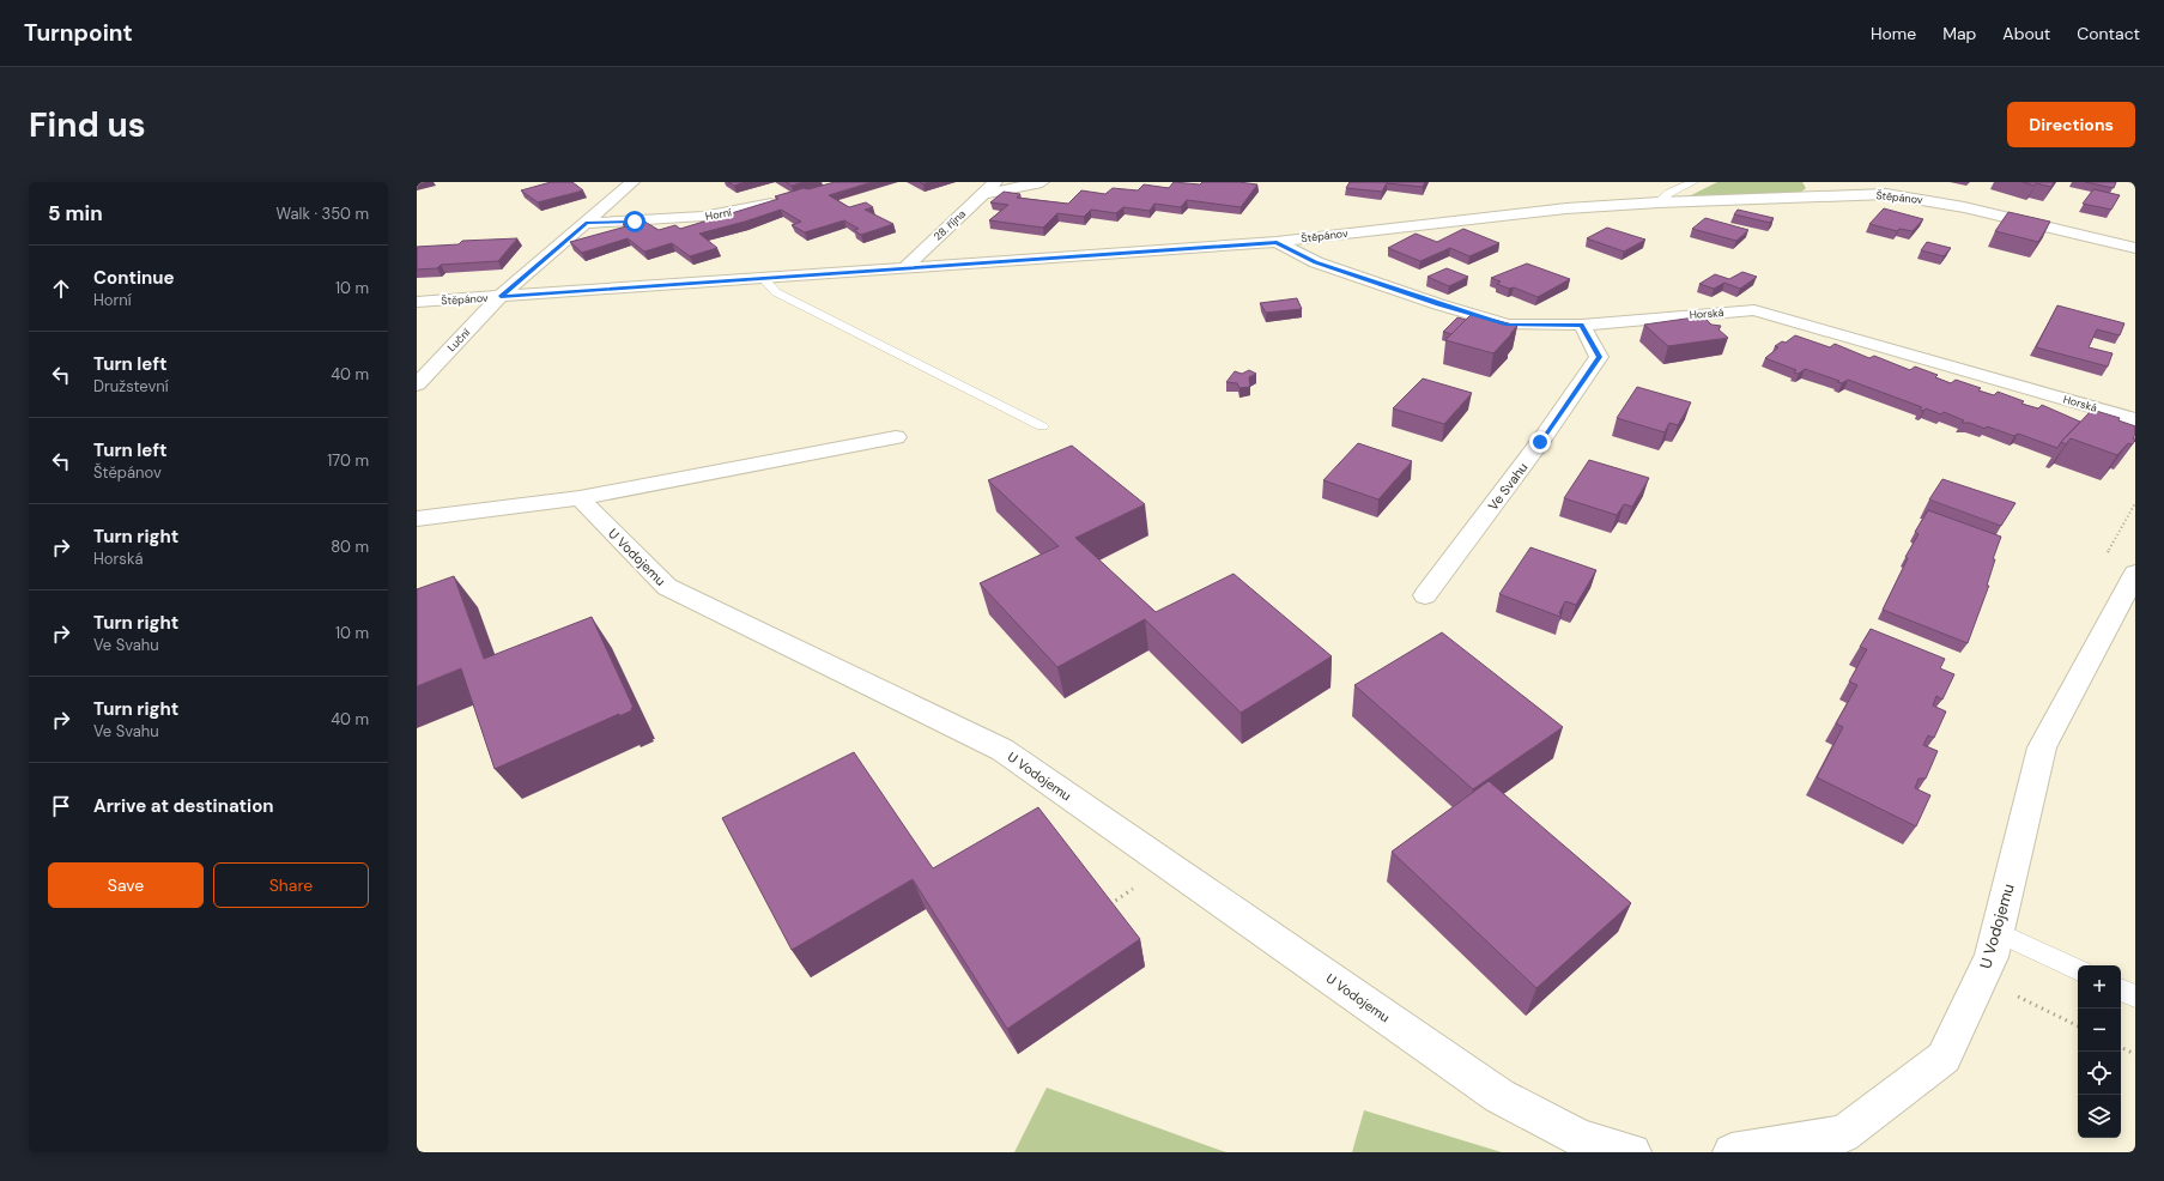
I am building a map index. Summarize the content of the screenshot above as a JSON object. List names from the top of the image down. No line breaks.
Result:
{"streets":{"street":["Štěpánov","Horní","28. října","Horská","Luční","Ve Svahu","U Vodojemu"]},"crossings":[["Štěpánov","28. října"],["Štěpánov","Horská"],["Štěpánov","Luční"],["Horní","Luční"],["Horská","Ve Svahu"]],"page":{"header":"Turnpoint","nav":["Home","Map","About","Contact"],"buttons":["Directions",["Save","Share"]],"title":"Find us","heading":["5 min","Walk · 350 m"],"list":[["Continue","Horní","10 m"],["Turn left","Družstevní","40 m"],["Turn left","Štěpánov","170 m"],["Turn right","Horská","80 m"],["Turn right","Ve Svahu","10 m"],["Turn right","Ve Svahu","40 m"],"Arrive at destination"],"map_buttons":["+","−"]}}
